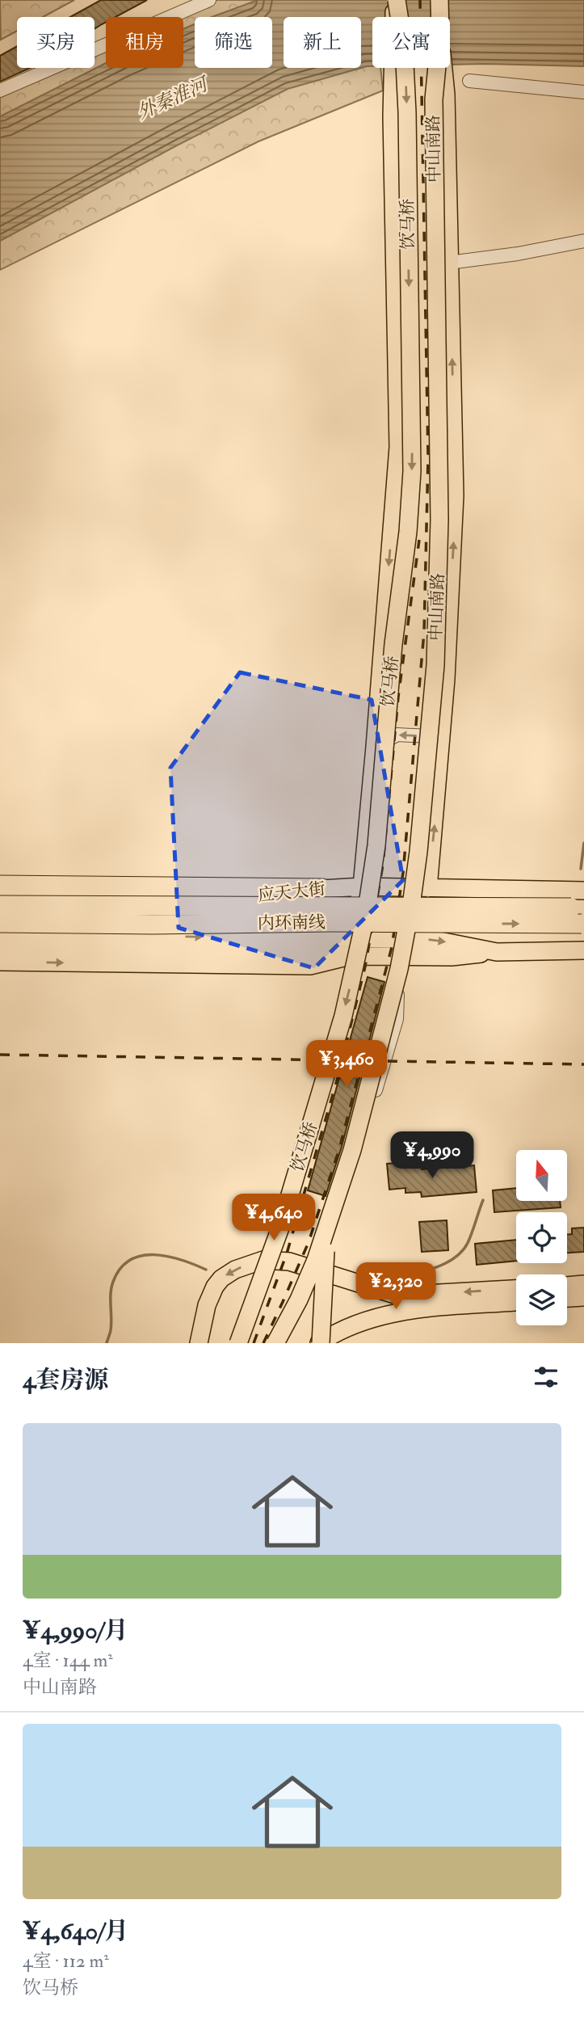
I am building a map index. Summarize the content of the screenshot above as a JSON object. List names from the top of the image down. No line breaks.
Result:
{"streets":{"highway":["内环南线"],"main road":["饮马桥","应天大街"]},"water":["外秦淮河"],"north":"top","page":{"chip":["买房","租房","筛选","新上","公寓"],"price":["¥3,460","¥4,990","¥4,640","¥2,320"],"heading":"4套房源","list":[{"name":"¥4,990/月","note":"4室 · 144 m² · 中山南路"},{"name":"¥4,640/月","note":"4室 · 112 m² · 饮马桥"}]}}
